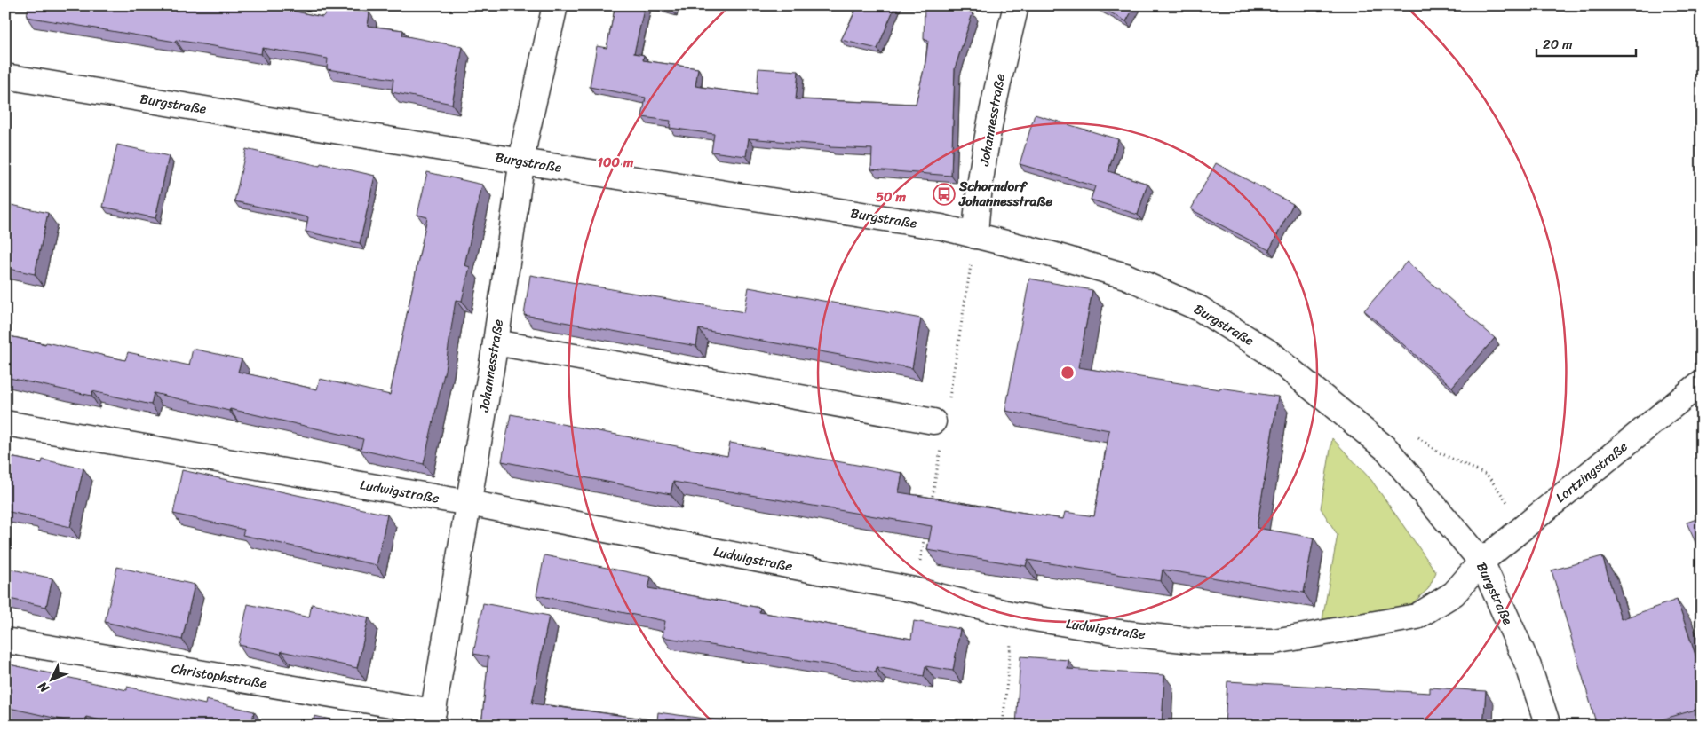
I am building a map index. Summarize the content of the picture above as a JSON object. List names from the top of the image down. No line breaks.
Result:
{"streets":{"street":["Burgstraße","Johannesstraße","Lortzingstraße","Ludwigstraße","Christophstraße"]},"crossings":[["Burgstraße","Johannesstraße"],["Burgstraße","Lortzingstraße"],["Burgstraße","Ludwigstraße"],["Johannesstraße","Ludwigstraße"],["Johannesstraße","Christophstraße"],["Lortzingstraße","Ludwigstraße"]],"places":{"bus stop":["Schorndorf Johannesstraße"]},"scale_bar":"20 m","north":"bottom left","rings":["100 m","50 m"]}
